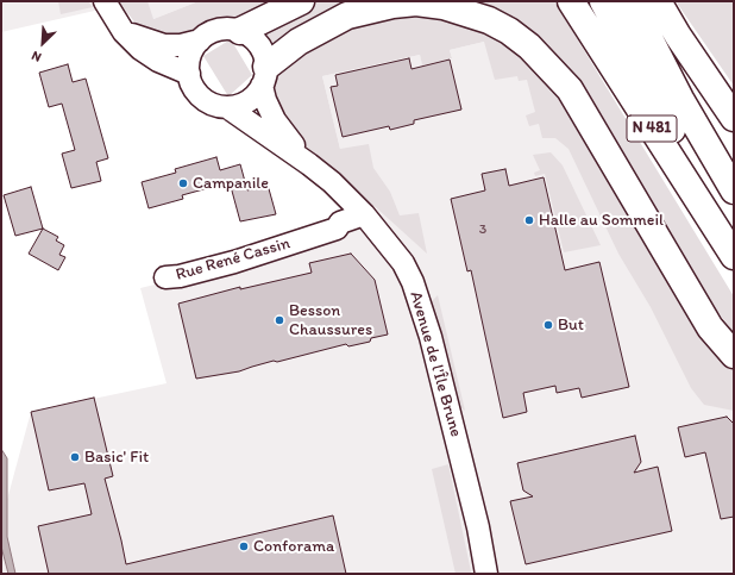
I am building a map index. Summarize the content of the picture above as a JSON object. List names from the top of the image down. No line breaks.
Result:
{"streets":{"highway":["N 481"],"street":["Rue René Cassin","Avenue de l'Île Brune"]},"crossings":[["Rue René Cassin","Avenue de l'Île Brune"]],"places":["Campanile","Halle au Sommeil","Besson Chaussures","But","Basic' Fit","Conforama"],"house_numbers":["3"],"north":"bottom left"}
